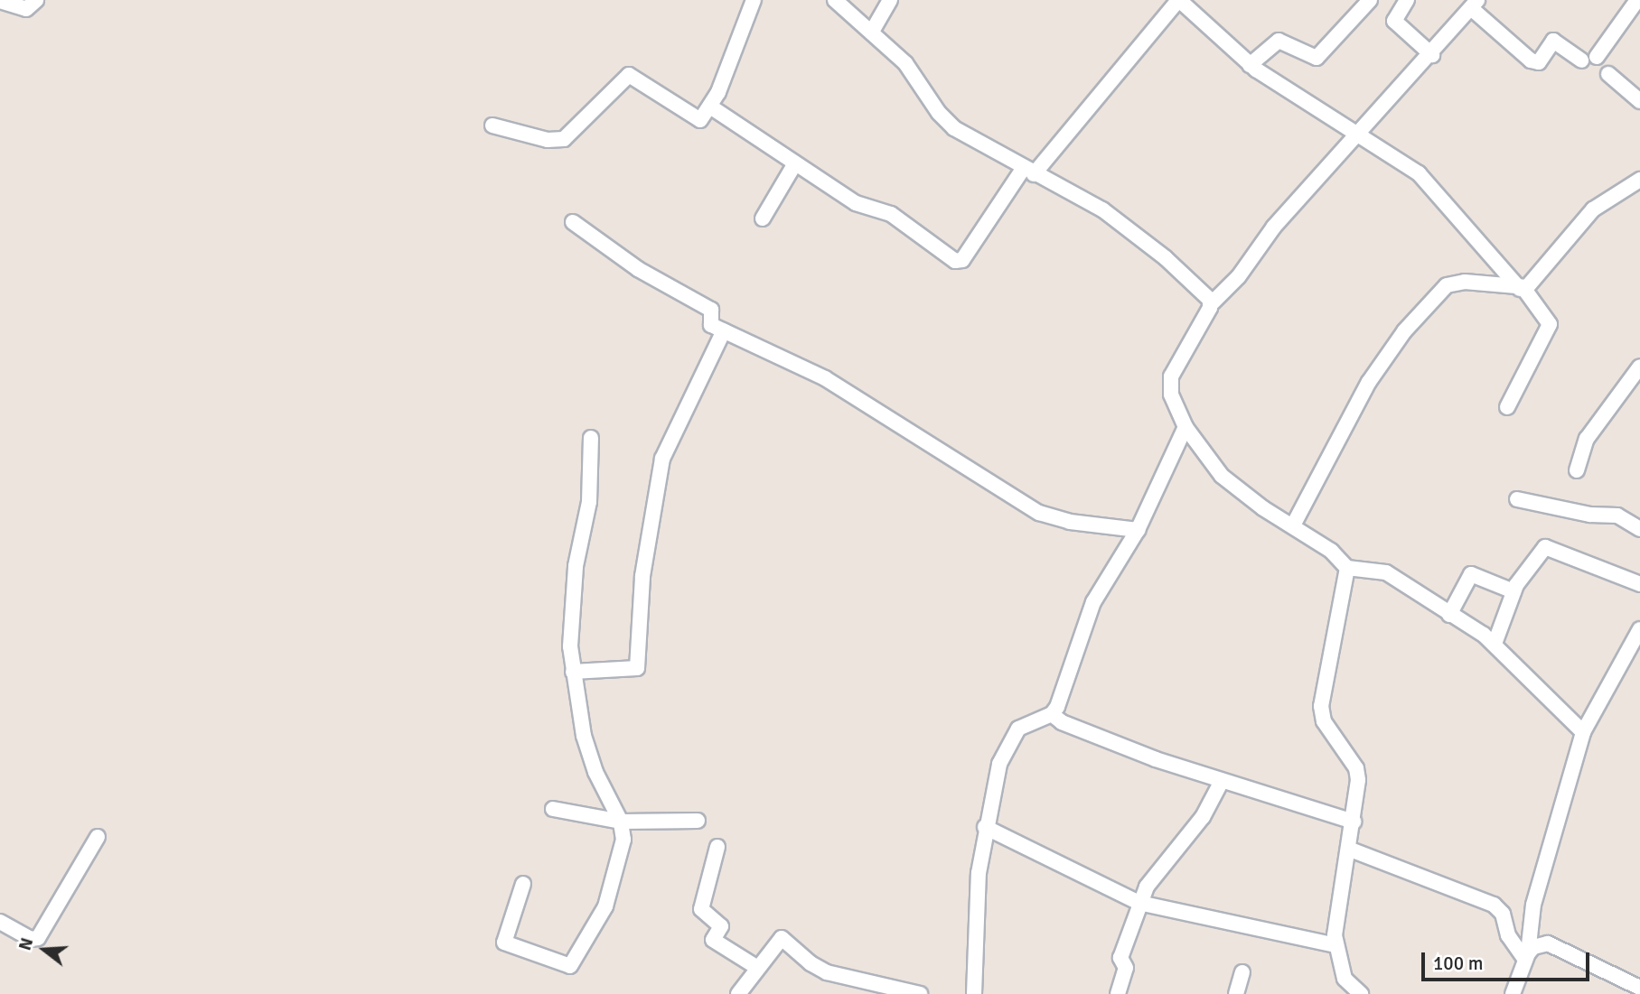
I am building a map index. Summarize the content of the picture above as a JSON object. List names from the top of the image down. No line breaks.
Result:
{"scale_bar":"100 m","north":"left"}
